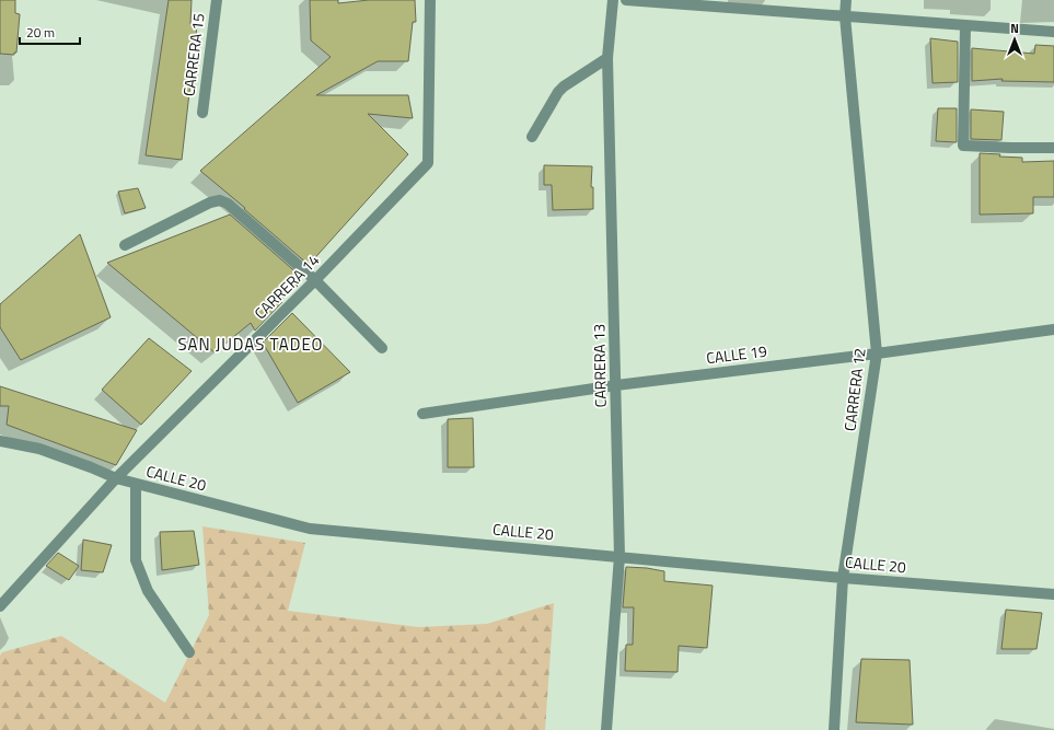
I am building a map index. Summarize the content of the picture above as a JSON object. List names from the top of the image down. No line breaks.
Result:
{"streets":{"street":["CARRERA 15","CARRERA 14","CALLE 19","CARRERA 13","CARRERA 12","CALLE 20"]},"crossings":[["CARRERA 14","CALLE 20"],["CALLE 19","CARRERA 13"],["CALLE 19","CARRERA 12"],["CARRERA 13","CALLE 20"],["CARRERA 12","CALLE 20"]],"districts":["SAN JUDAS TADEO"],"scale_bar":"20 m","north":"top"}
